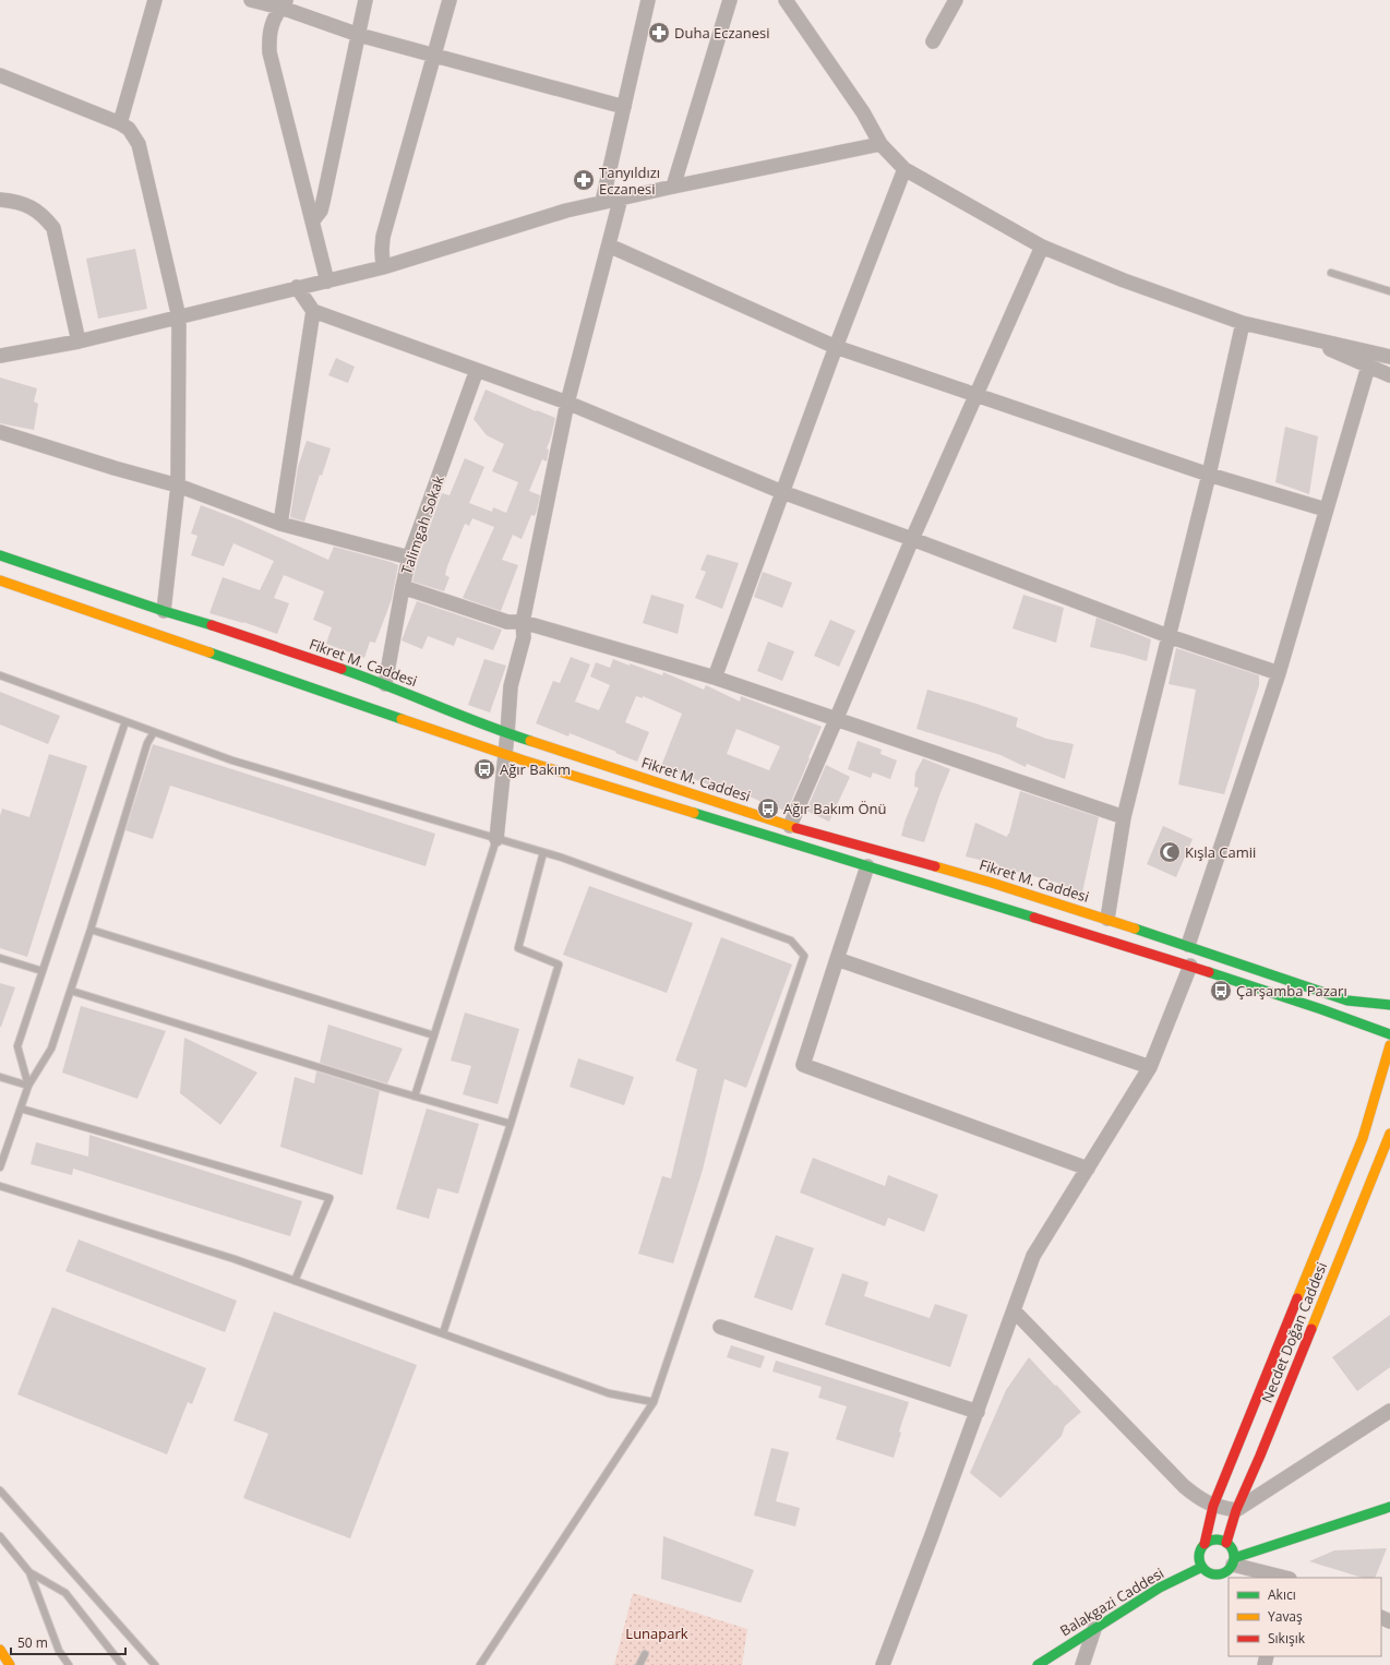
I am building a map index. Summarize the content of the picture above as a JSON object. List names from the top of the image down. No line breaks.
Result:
{"streets":{"main road":["Fikret M. Caddesi","Necdet Doğan Caddesi","Balakgazi Caddesi"],"street":["Talimgah Sokak"]},"crossings":[["Talimgah Sokak","Fikret M. Caddesi"],["Necdet Doğan Caddesi","Balakgazi Caddesi"]],"parks":["Lunapark"],"places":{"pharmacy":["Duha Eczanesi","Tanyıldızı Eczanesi"],"bus stop":["Ağır Bakım","Ağır Bakım Önü","Çarşamba Pazarı"],"mosque":["Kışla Camii"]},"legend":["Akıcı","Yavaş","Sıkışık"],"scale_bar":"50 m"}
